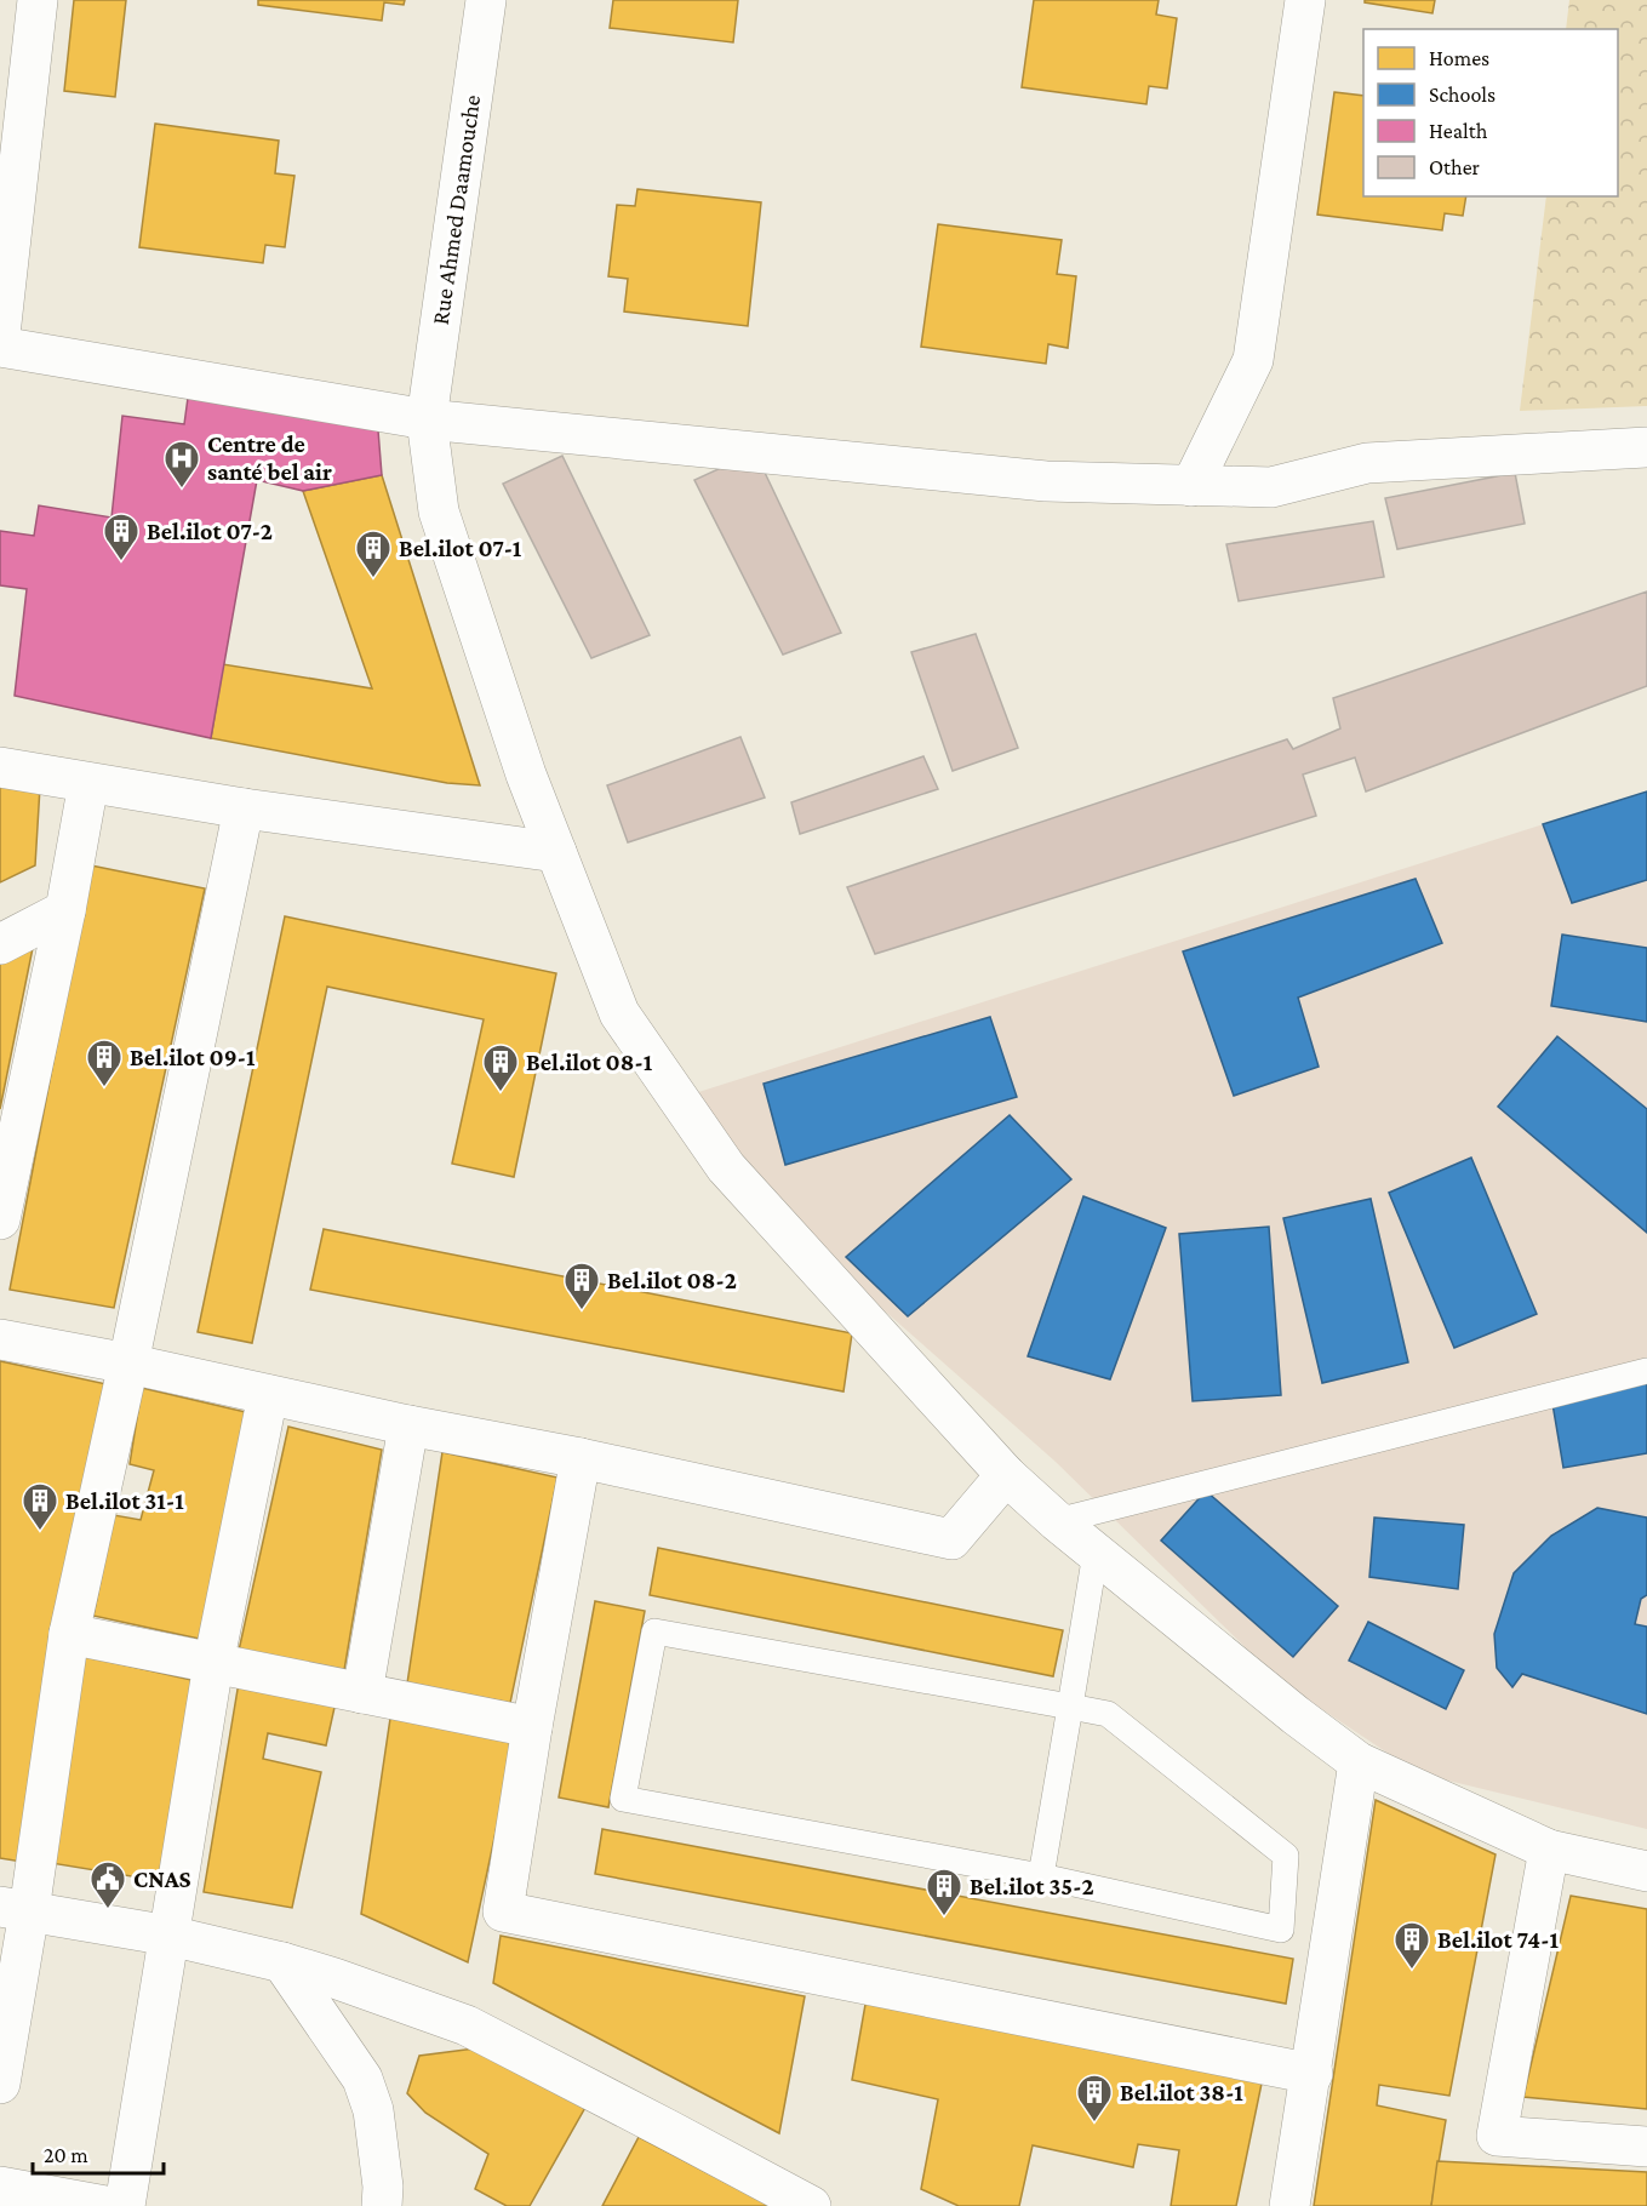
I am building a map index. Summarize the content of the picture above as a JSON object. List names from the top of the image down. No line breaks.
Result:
{"streets":{"street":["Rue Ahmed Daamouche"]},"places":{"hospital":["Centre de santé bel air"],"building":["Bel.ilot 07-2","Bel.ilot 07-1","Bel.ilot 09-1","Bel.ilot 08-1","Bel.ilot 08-2","Bel.ilot 31-1","Bel.ilot 35-2","Bel.ilot 74-1","Bel.ilot 38-1"],"public building":["CNAS"]},"legend":["Homes","Schools","Health","Other"],"scale_bar":"20 m"}
